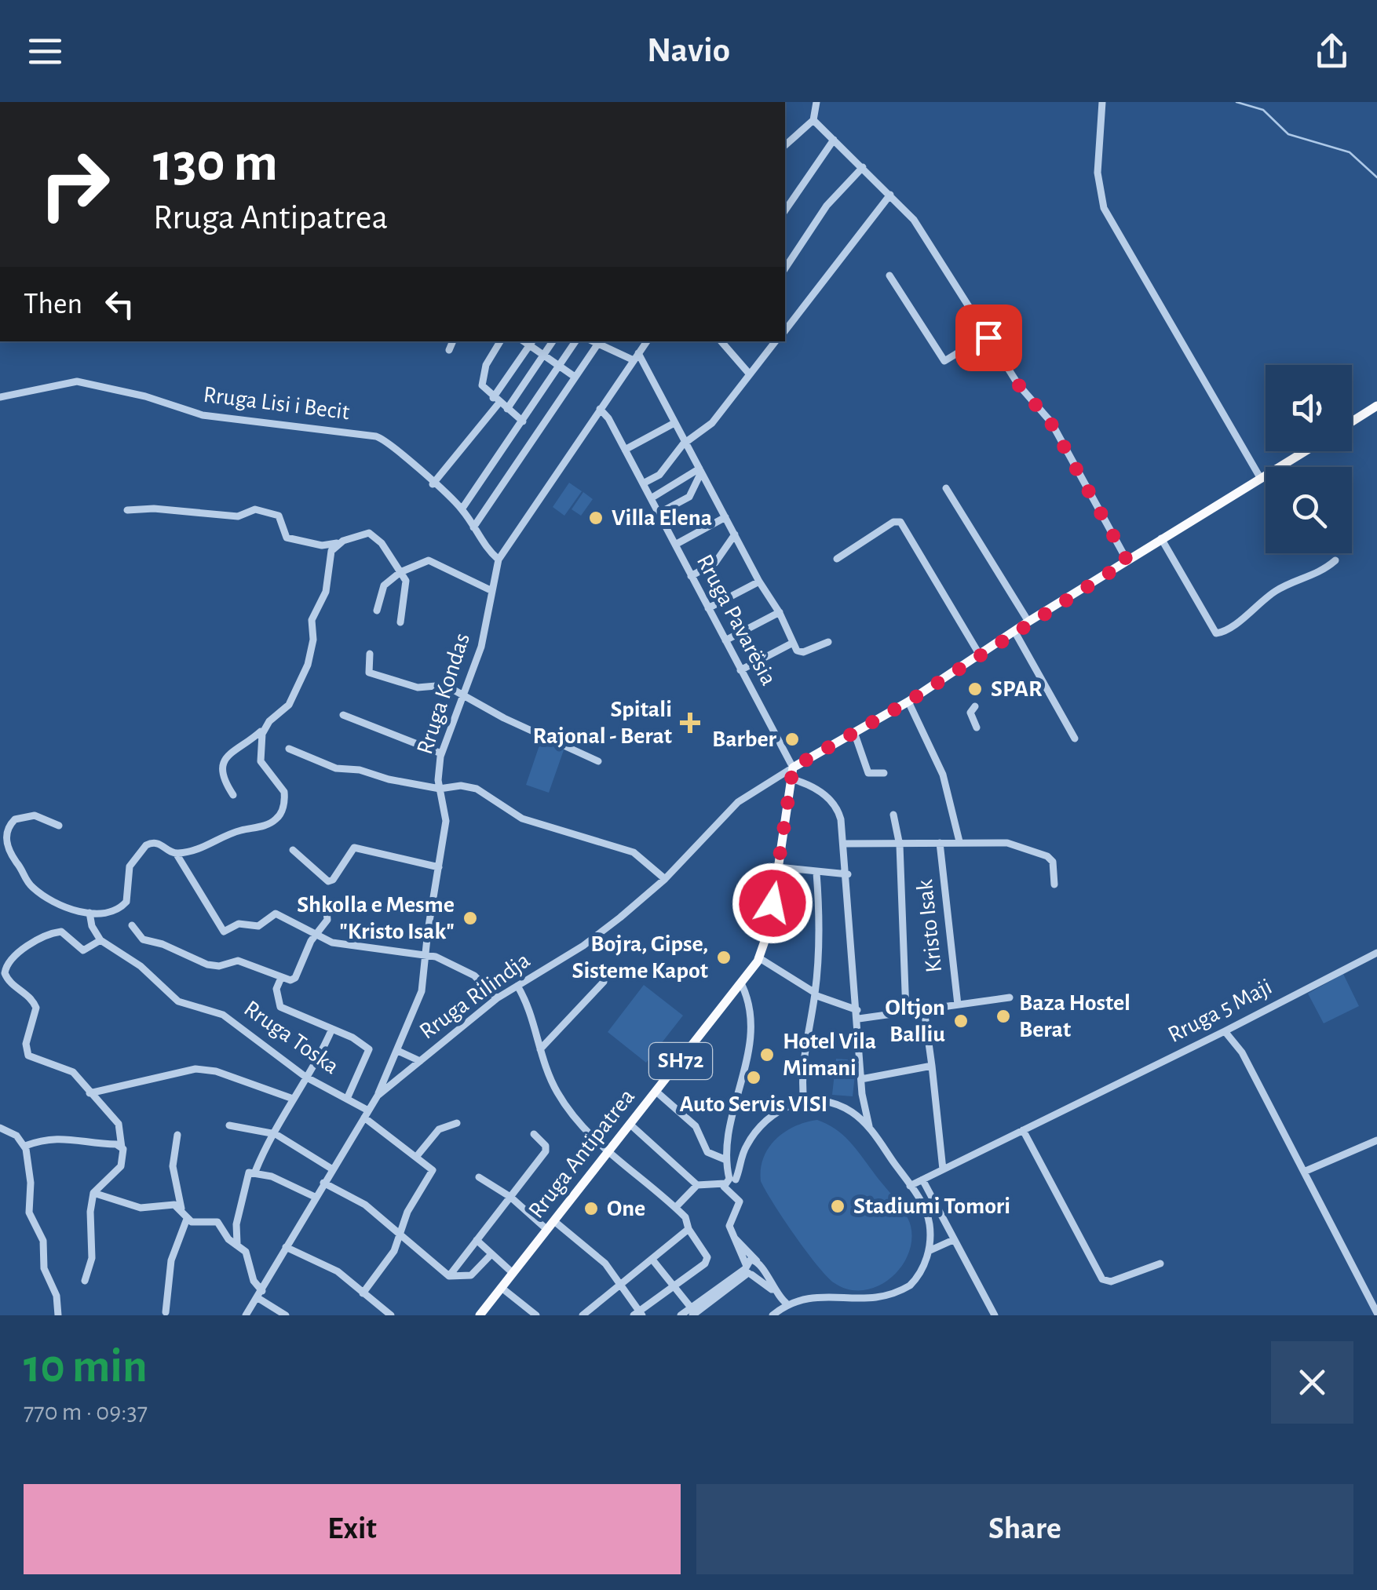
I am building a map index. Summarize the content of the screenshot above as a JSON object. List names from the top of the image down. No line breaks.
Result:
{"streets":{"main road":["SH72","Rruga Antipatrea"],"street":["Rruga Lisi i Becit","Rruga Pavarësia","Rruga Kondas","Kristo Isak","Rruga Rilindja","Rruga 5 Maji","Rruga Toska"]},"crossings":[["Rruga Lisi i Becit","Rruga Kondas"],["Rruga Pavarësia","Rruga Kondas"],["Rruga Pavarësia","Rruga Rilindja"],["Rruga Pavarësia","Rruga Antipatrea"],["Rruga Kondas","Rruga Rilindja"],["Rruga Rilindja","Rruga Toska"],["Rruga Rilindja","Rruga Antipatrea"]],"places":{"other":["Villa Elena","SPAR","Barber","Shkolla e Mesme \"Kristo Isak\"","Bojra, Gipse, Sisteme Kapot","Baza Hostel Berat","Oltjon Balliu","Hotel Vila Mimani","Auto Servis VISI","Stadiumi Tomori","One"],"health":["Spitali Rajonal - Berat"]},"page":{"header":"Navio","turn":["130 m","Rruga Antipatrea"],"then":"Then","heading":["10 min","770 m · 09:37"],"buttons":["Exit","Share"]}}
